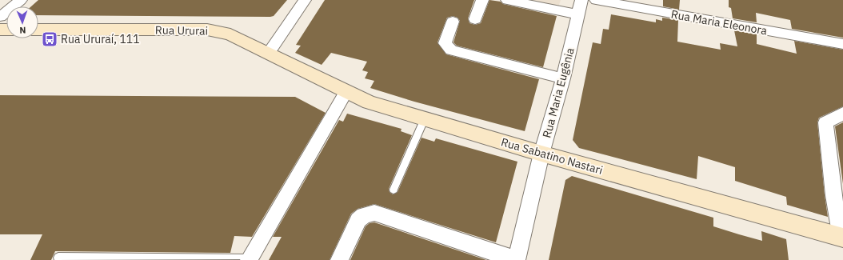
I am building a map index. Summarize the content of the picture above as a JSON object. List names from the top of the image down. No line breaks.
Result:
{"streets":{"street":["Rua Maria Eleonora","Rua Ururai","Rua Maria Eugênia","Rua Sabatino Nastari"]},"crossings":[["Rua Ururai","Rua Sabatino Nastari"],["Rua Maria Eugênia","Rua Sabatino Nastari"]],"places":{"bus stop":["Rua Ururaí, 111"]},"north":"bottom"}
